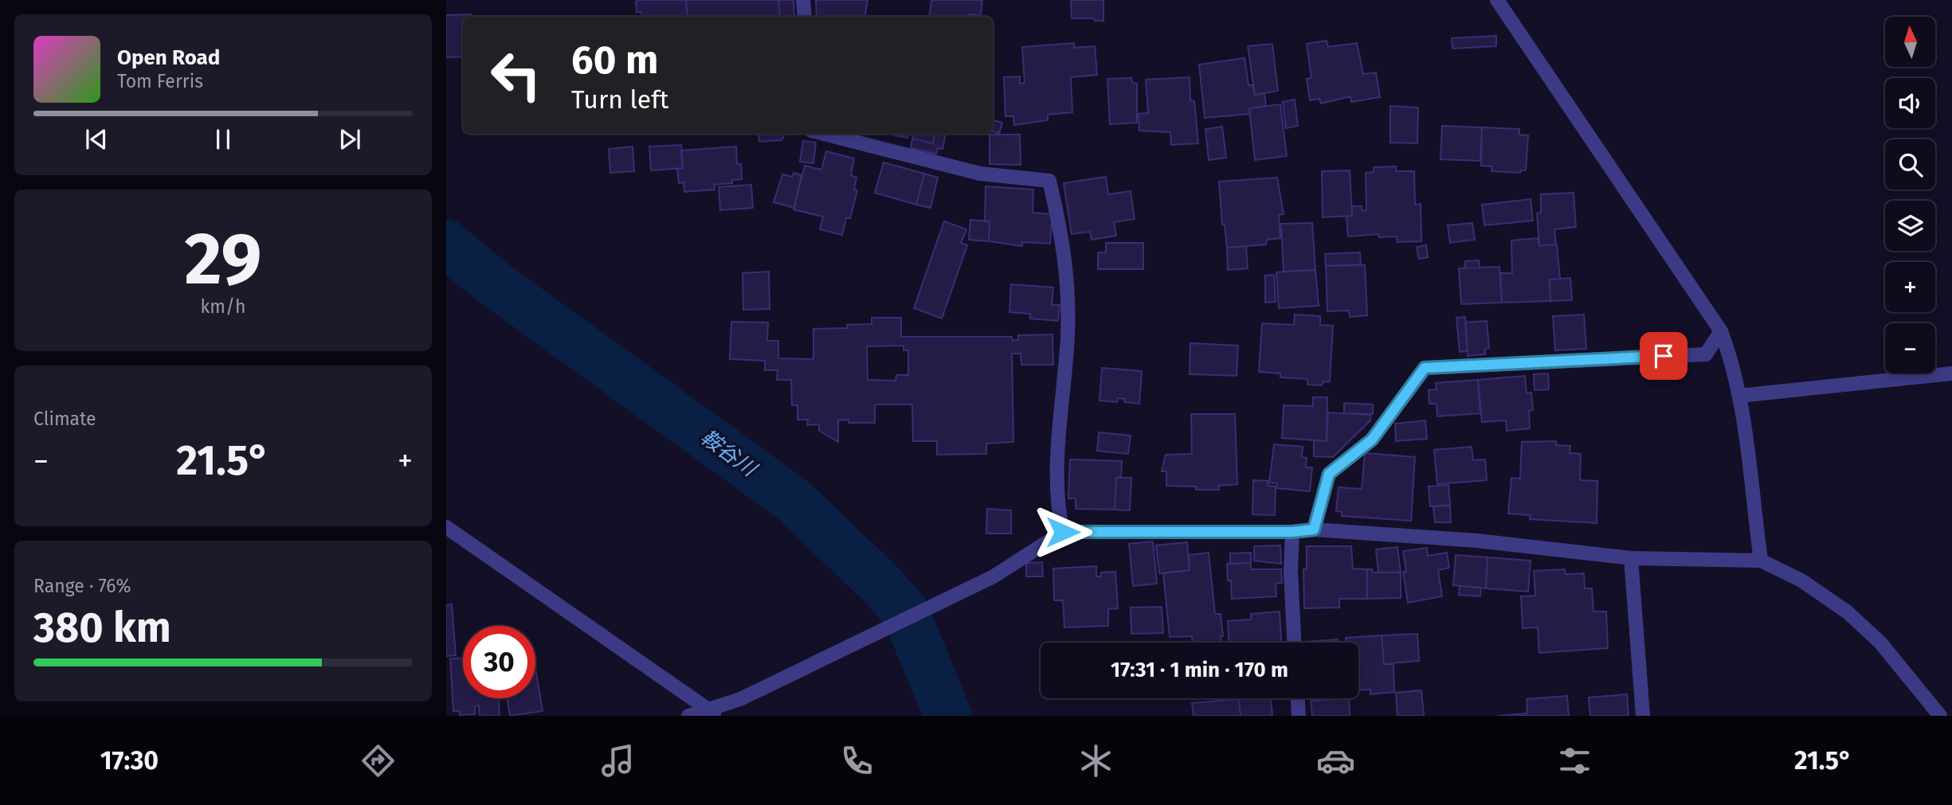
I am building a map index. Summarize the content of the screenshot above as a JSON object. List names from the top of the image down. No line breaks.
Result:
{"water":["鞍谷川"],"north":"top","page":{"map_buttons":["+","−"],"turn":["60 m","Turn left"],"song":["Open Road","Tom Ferris"],"tile":[["29","km/h"],"Climate",["Range · 76%","380 km"]],"heat":["−","21.5°","+"],"limit":"30","trip":"17:31 · 1 min · 170 m","tabs":["17:30","21.5°"]}}
